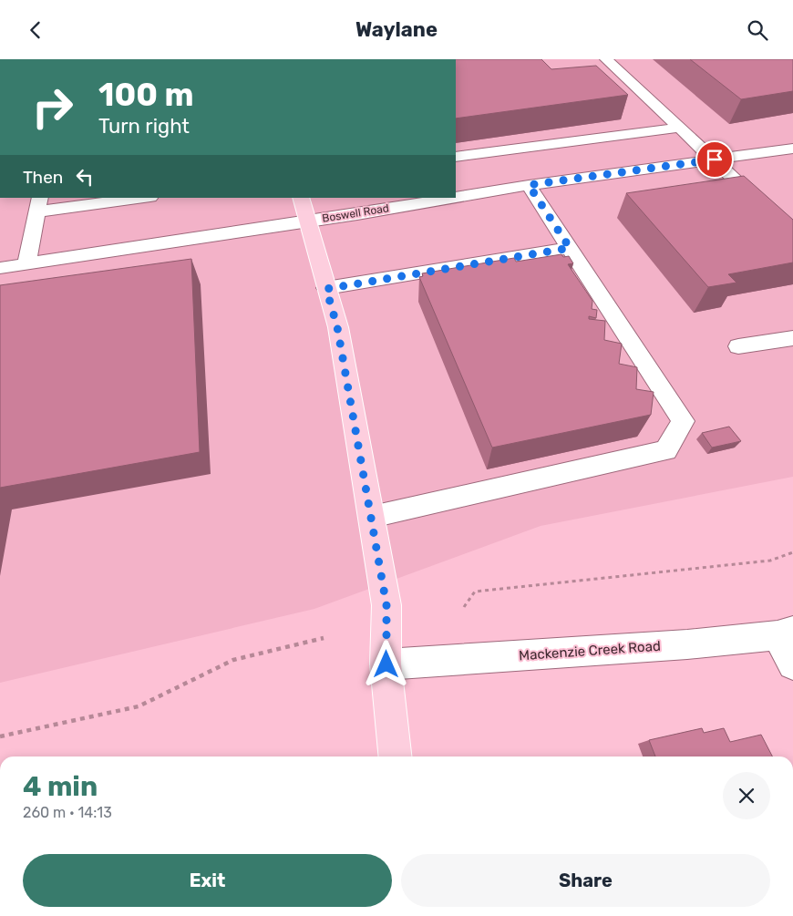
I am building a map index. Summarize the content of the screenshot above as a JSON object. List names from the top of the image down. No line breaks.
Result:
{"streets":{"street":["Boswell Road","Mackenzie Creek Road"]},"page":{"header":"Waylane","turn":["100 m","Turn right"],"then":"Then","heading":["4 min","260 m · 14:13"],"buttons":["Exit","Share"]}}
